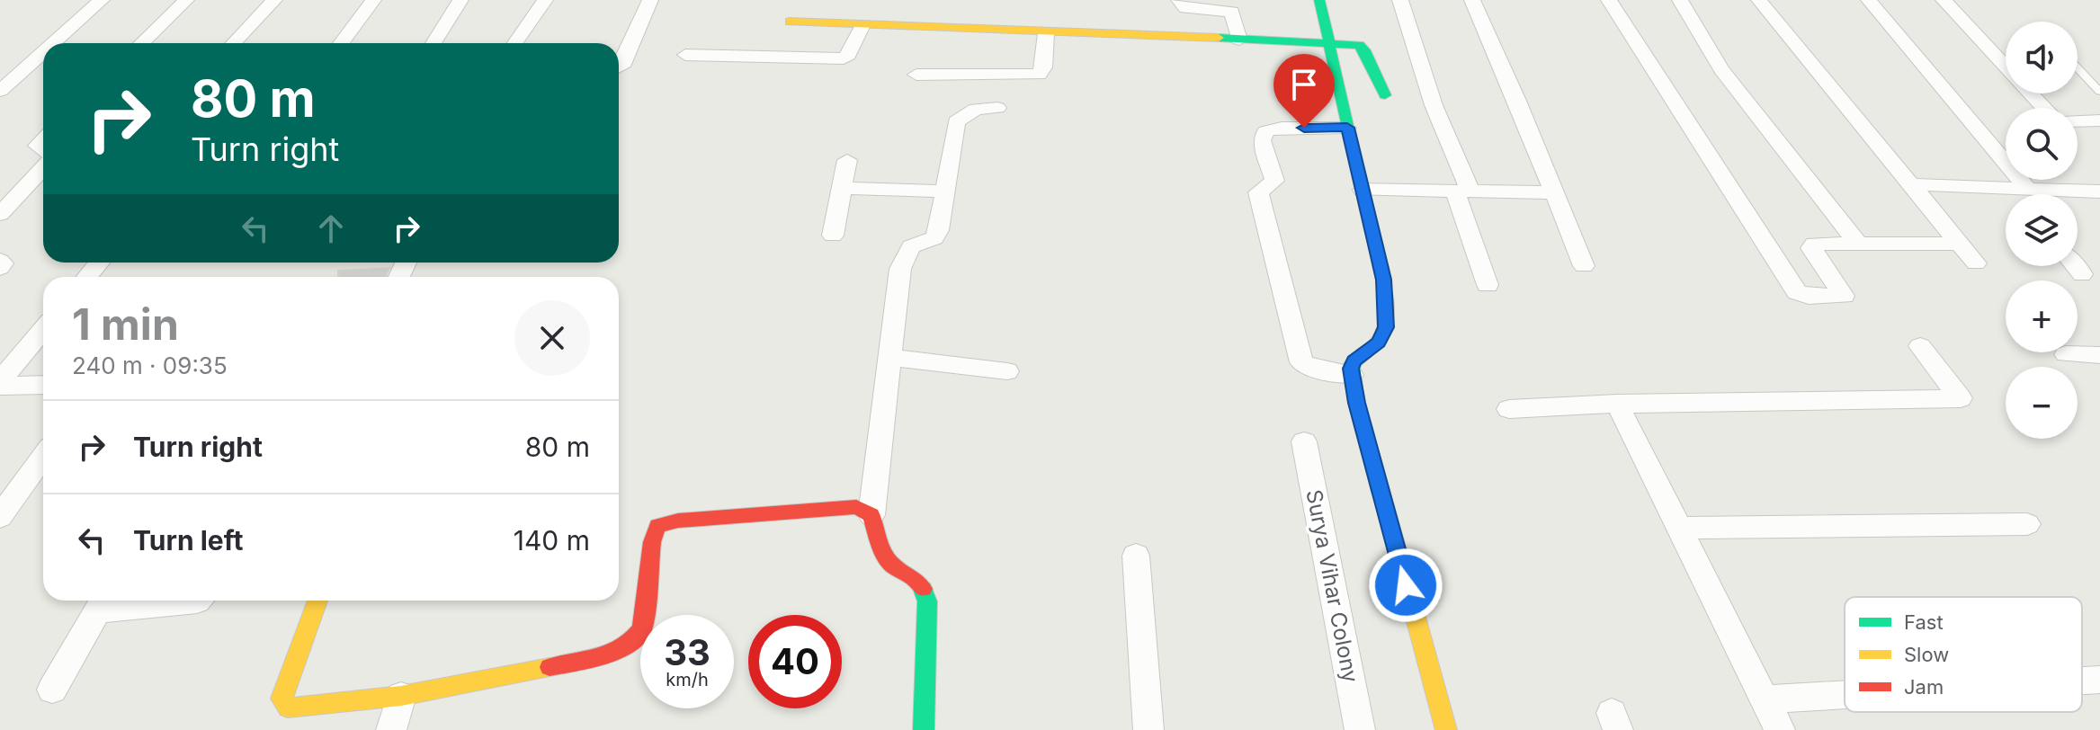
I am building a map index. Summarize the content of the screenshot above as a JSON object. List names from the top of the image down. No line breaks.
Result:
{"streets":{"street":["Surya Vihar Colony"]},"legend":["Fast","Slow","Jam"],"page":{"map_buttons":["+","−"],"turn":["80 m","Turn right"],"heading":["1 min","240 m · 09:35"],"list":[{"name":"Turn right","value":"80 m"},{"name":"Turn left","value":"140 m"}],"speed":"33 km/h","limit":"40"}}
